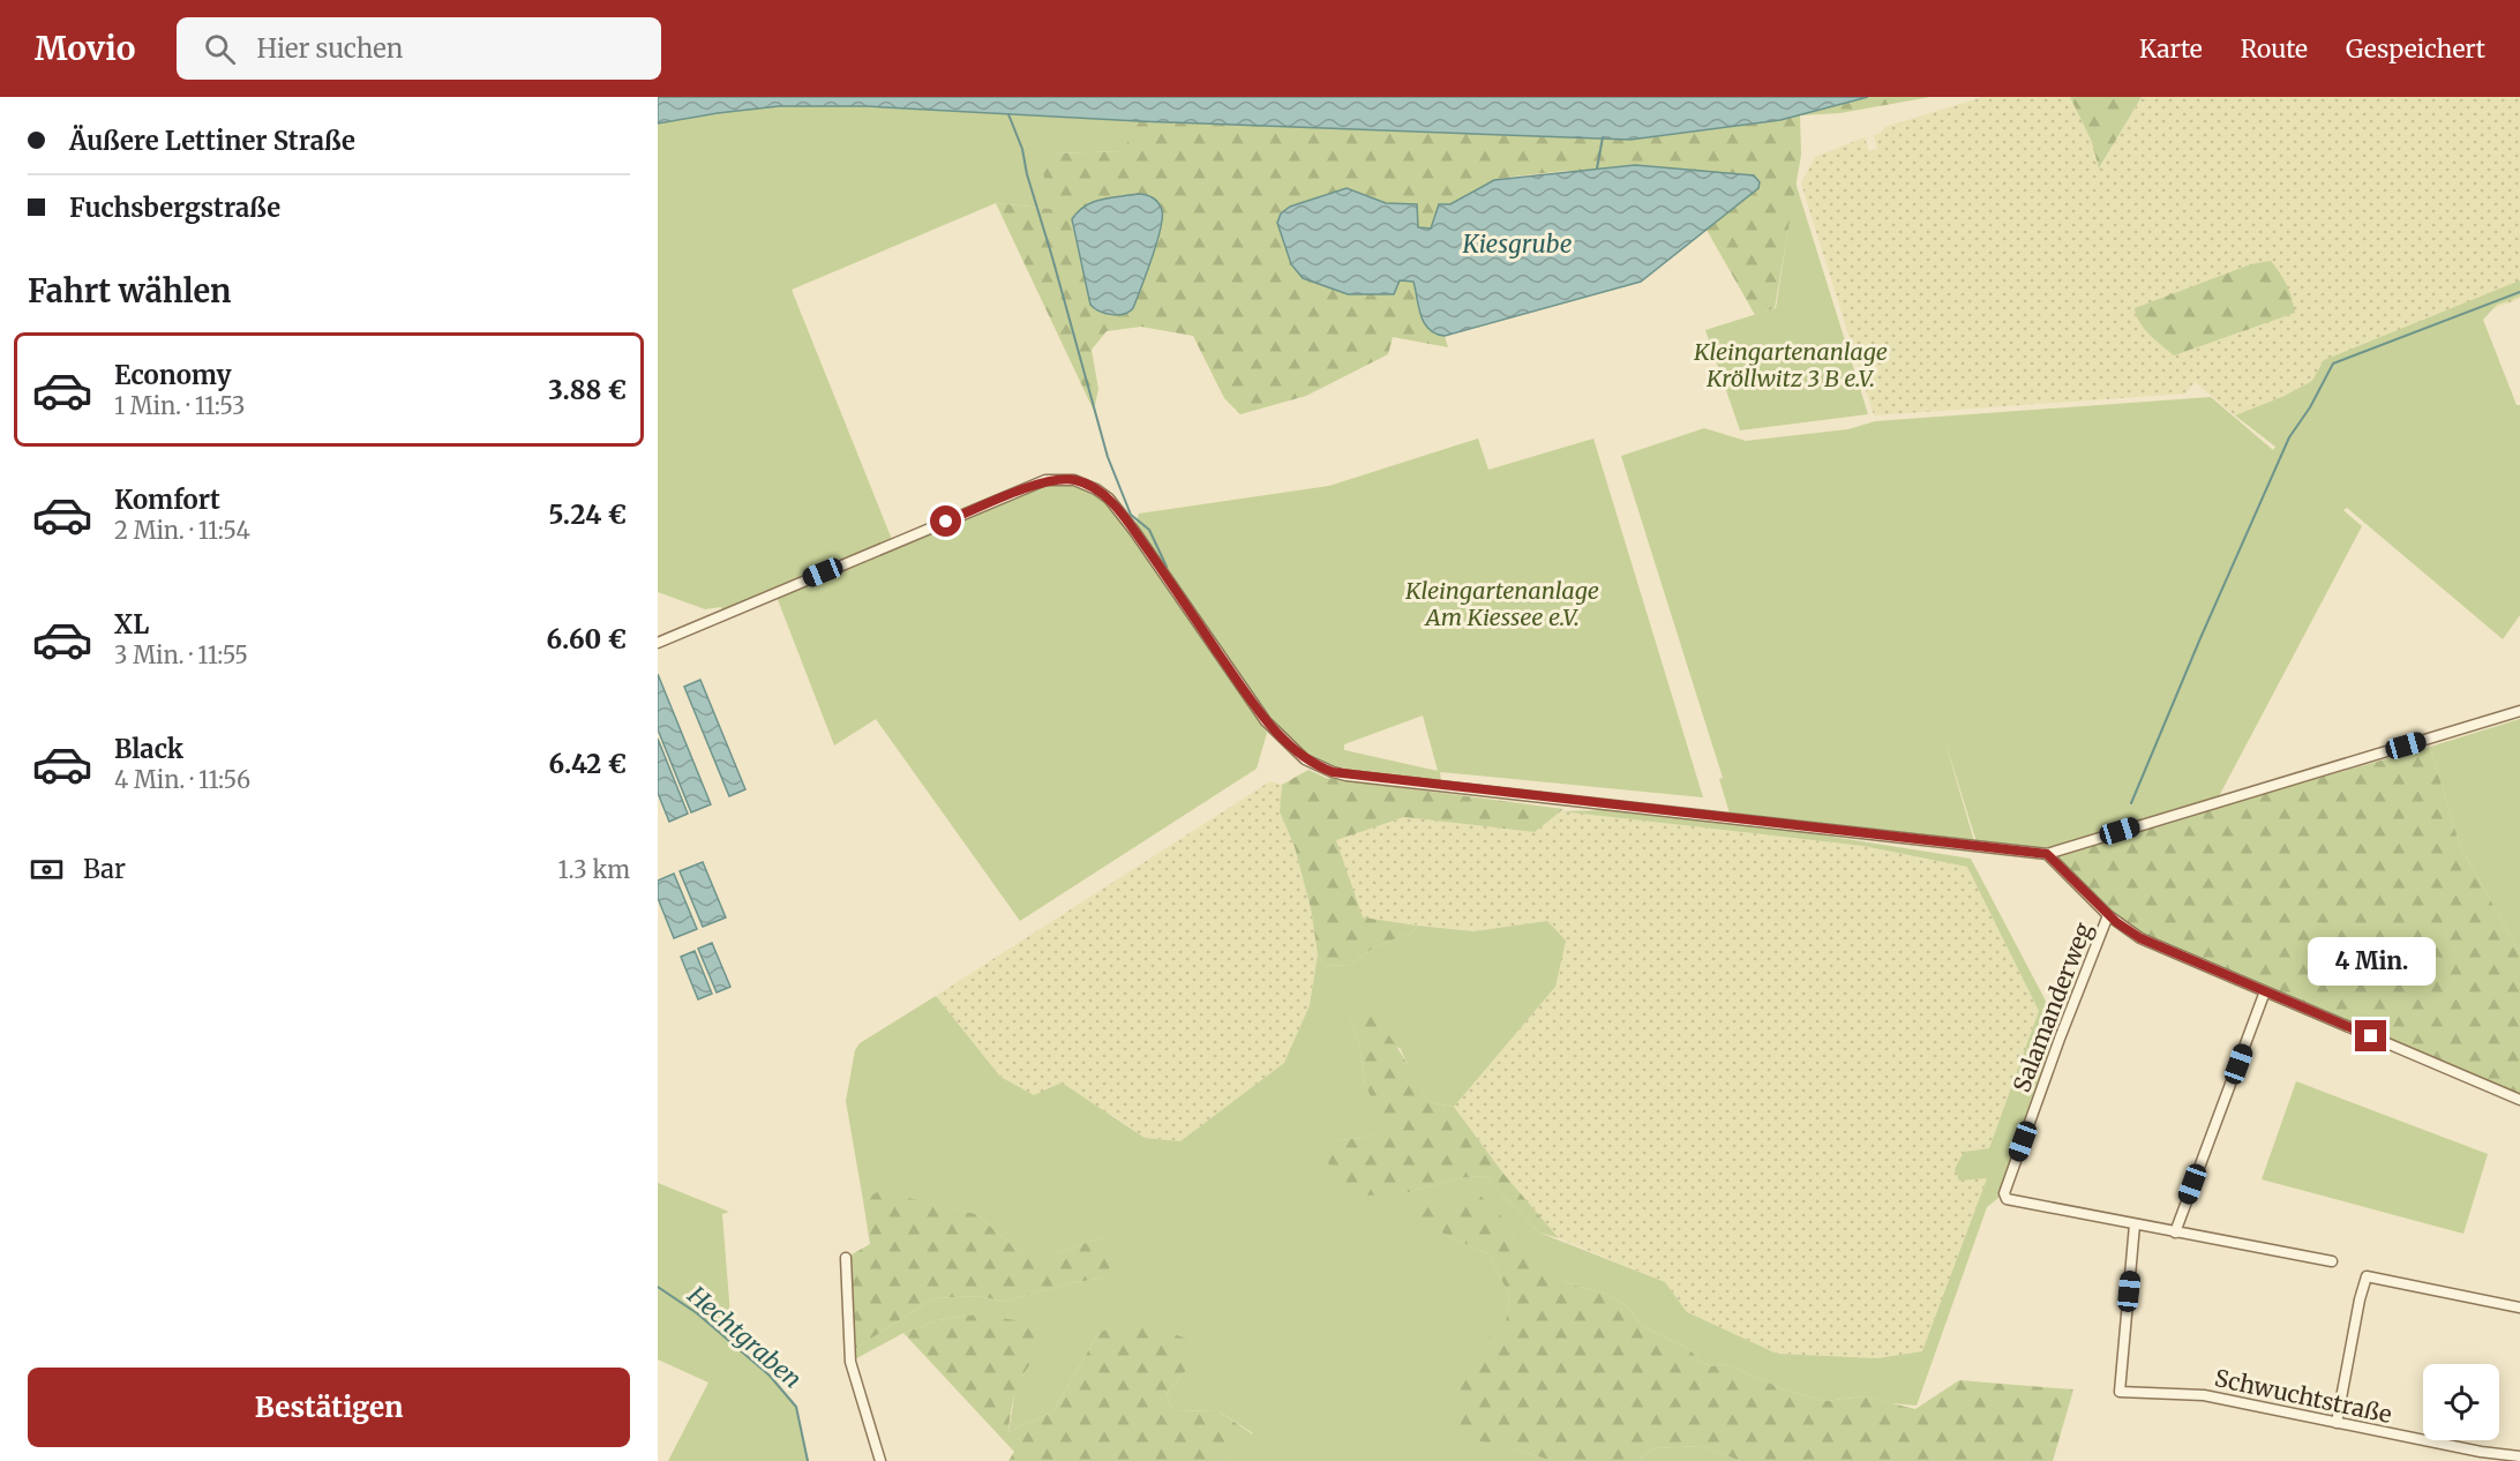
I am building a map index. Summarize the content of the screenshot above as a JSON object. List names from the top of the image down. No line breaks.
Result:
{"streets":{"street":["Salamanderweg","Schwuchtstraße"]},"crossings":[["Salamanderweg","Schwuchtstraße"]],"water":["Kiesgrube","Hechtgraben"],"parks":["Kleingartenanlage Kröllwitz 3 B e.V.","Kleingartenanlage Am Kiessee e.V."],"page":{"header":"Movio","search":"Hier suchen","nav":["Karte","Route","Gespeichert"],"banner":["Äußere Lettiner Straße","Fuchsbergstraße"],"heading":"Fahrt wählen","list":[{"name":"Economy","note":"1 Min. · 11:53","value":"3.88 €"},{"name":"Komfort","note":"2 Min. · 11:54","value":"5.24 €"},{"name":"XL","note":"3 Min. · 11:55","value":"6.60 €"},{"name":"Black","note":"4 Min. · 11:56","value":"6.42 €"}],"pay":["Bar","1.3 km"],"bubble":"4 Min.","buttons":"Bestätigen"}}
